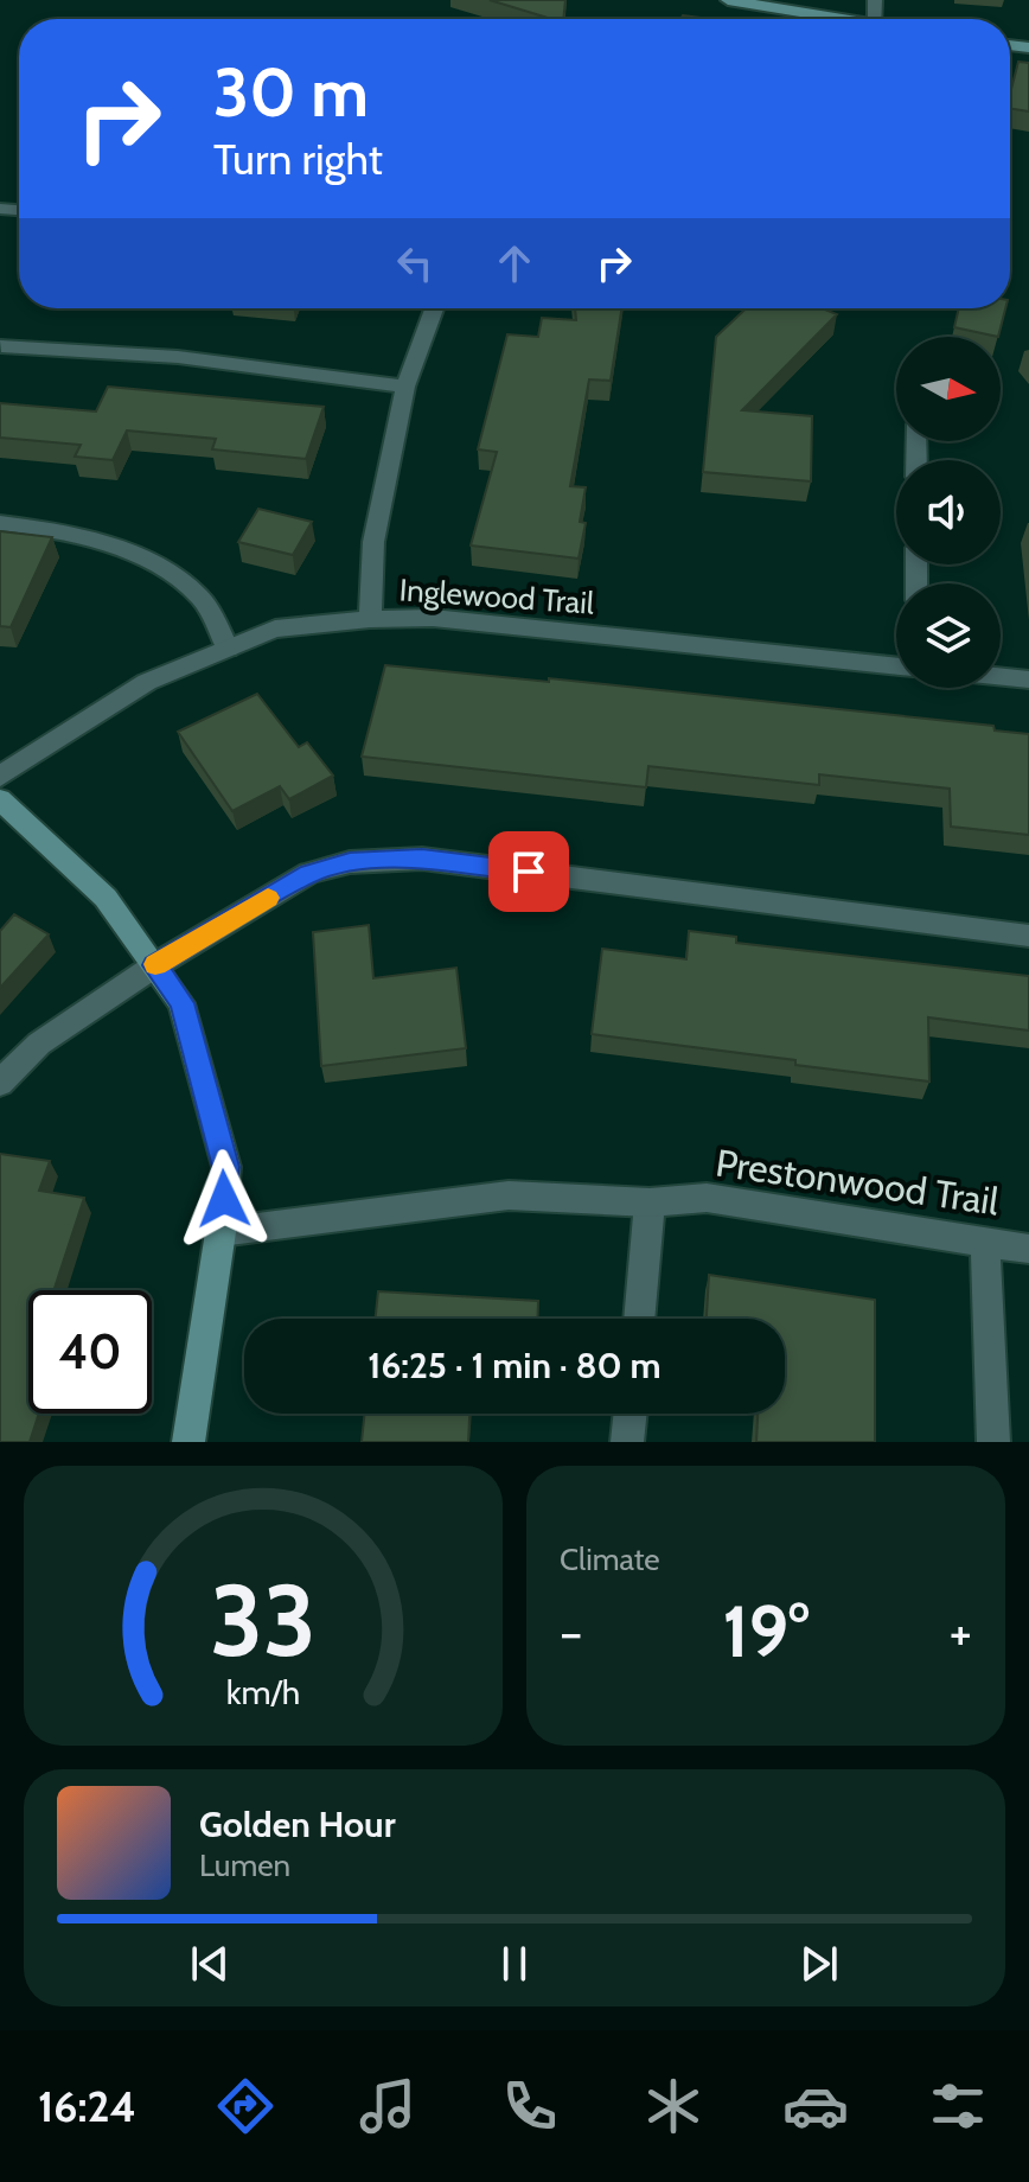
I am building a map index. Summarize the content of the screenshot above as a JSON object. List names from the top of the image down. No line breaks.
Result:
{"streets":{"street":["Inglewood Trail","Prestonwood Trail"]},"north":"right","page":{"turn":["30 m","Turn right"],"limit":"40","trip":"16:25 · 1 min · 80 m","tile":"Climate","heat":["−","19°","+"],"song":["Golden Hour","Lumen"],"tabs":"16:24","gauge":["33","km/h"]}}
